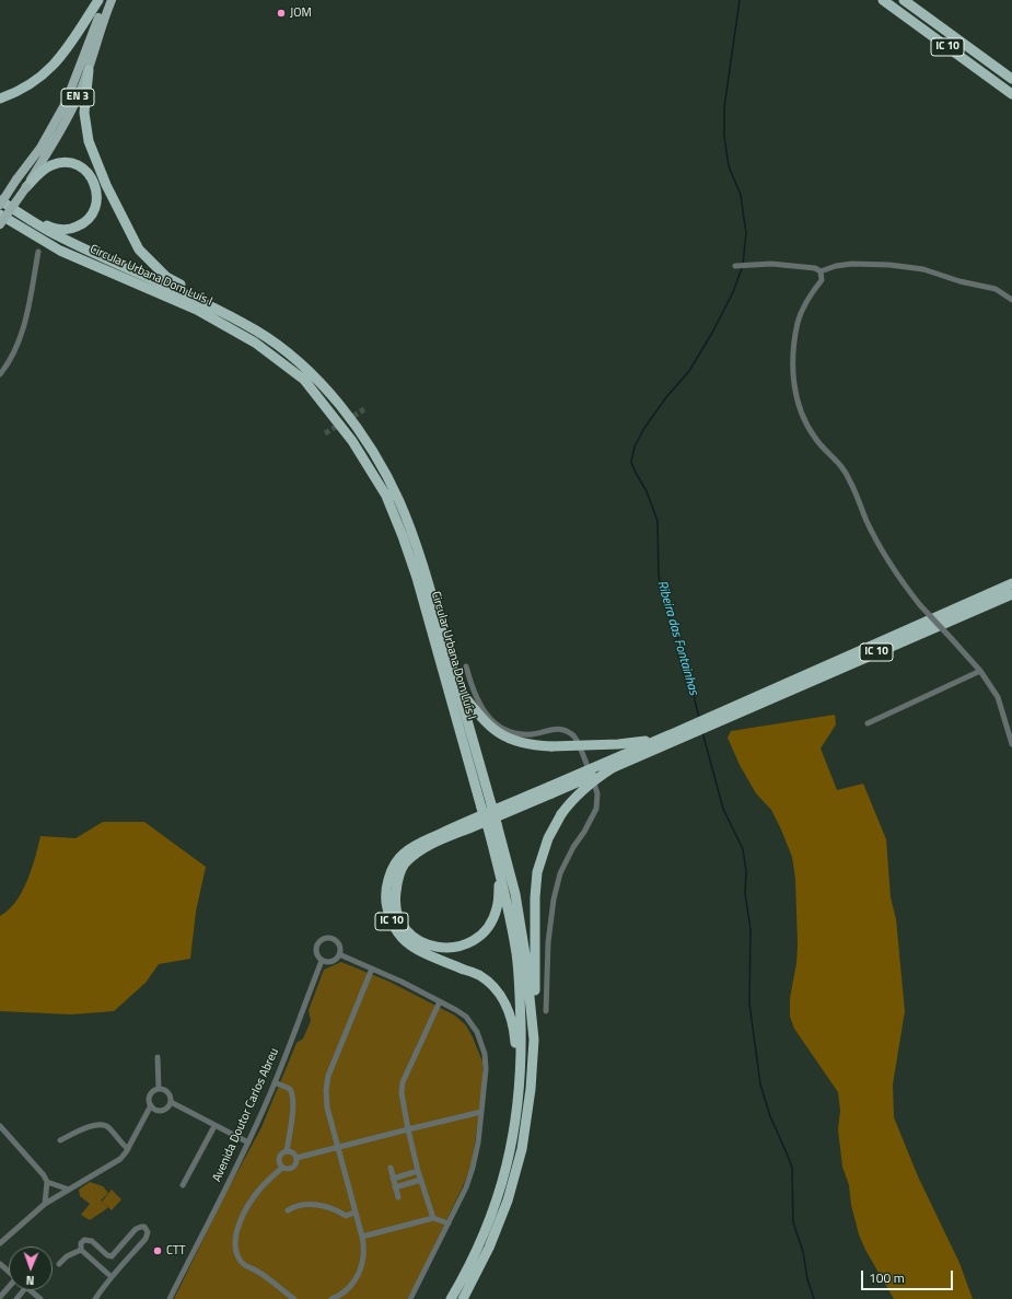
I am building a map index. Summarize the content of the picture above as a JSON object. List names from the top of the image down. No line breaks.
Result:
{"streets":{"highway":["IC 10","Circular Urbana Dom Luís I"],"main road":["EN 3"],"street":["Avenida Doutor Carlos Abreu"]},"crossings":[["IC 10","Circular Urbana Dom Luís I"]],"water":["Ribeira das Fontainhas"],"places":["JOM","CTT"],"scale_bar":"100 m","north":"bottom"}
